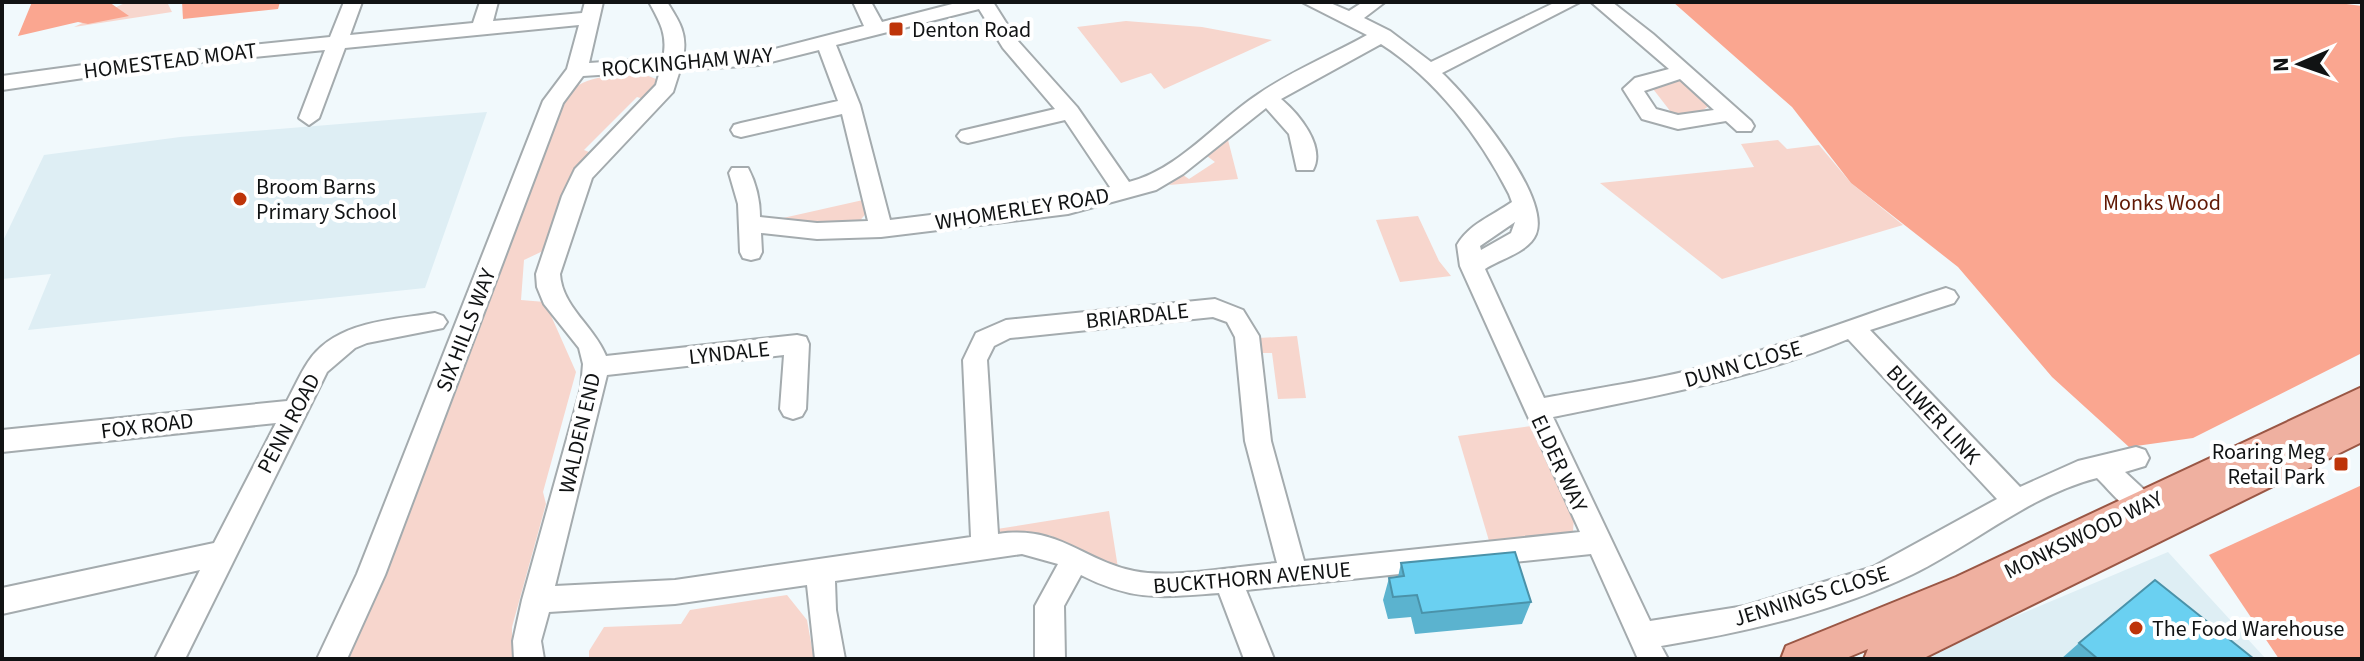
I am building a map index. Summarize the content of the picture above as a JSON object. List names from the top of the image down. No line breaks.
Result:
{"streets":{"main road":["MONKSWOOD WAY"],"street":["HOMESTEAD MOAT","ROCKINGHAM WAY","WHOMERLEY ROAD","BRIARDALE","SIX HILLS WAY","LYNDALE","DUNN CLOSE","BULWER LINK","PENN ROAD","FOX ROAD","WALDEN END","ELDER WAY","BUCKTHORN AVENUE","JENNINGS CLOSE"]},"crossings":[["HOMESTEAD MOAT","SIX HILLS WAY"],["ROCKINGHAM WAY","SIX HILLS WAY"],["ROCKINGHAM WAY","WALDEN END"],["BRIARDALE","BUCKTHORN AVENUE"],["LYNDALE","WALDEN END"],["DUNN CLOSE","BULWER LINK"],["DUNN CLOSE","ELDER WAY"],["BULWER LINK","JENNINGS CLOSE"],["PENN ROAD","FOX ROAD"],["WALDEN END","BUCKTHORN AVENUE"],["ELDER WAY","BUCKTHORN AVENUE"],["ELDER WAY","JENNINGS CLOSE"]],"parks":["Monks Wood"],"places":{"transit":["Denton Road","Roaring Meg Retail Park"],"other":["Broom Barns Primary School","The Food Warehouse"]},"north":"left"}
